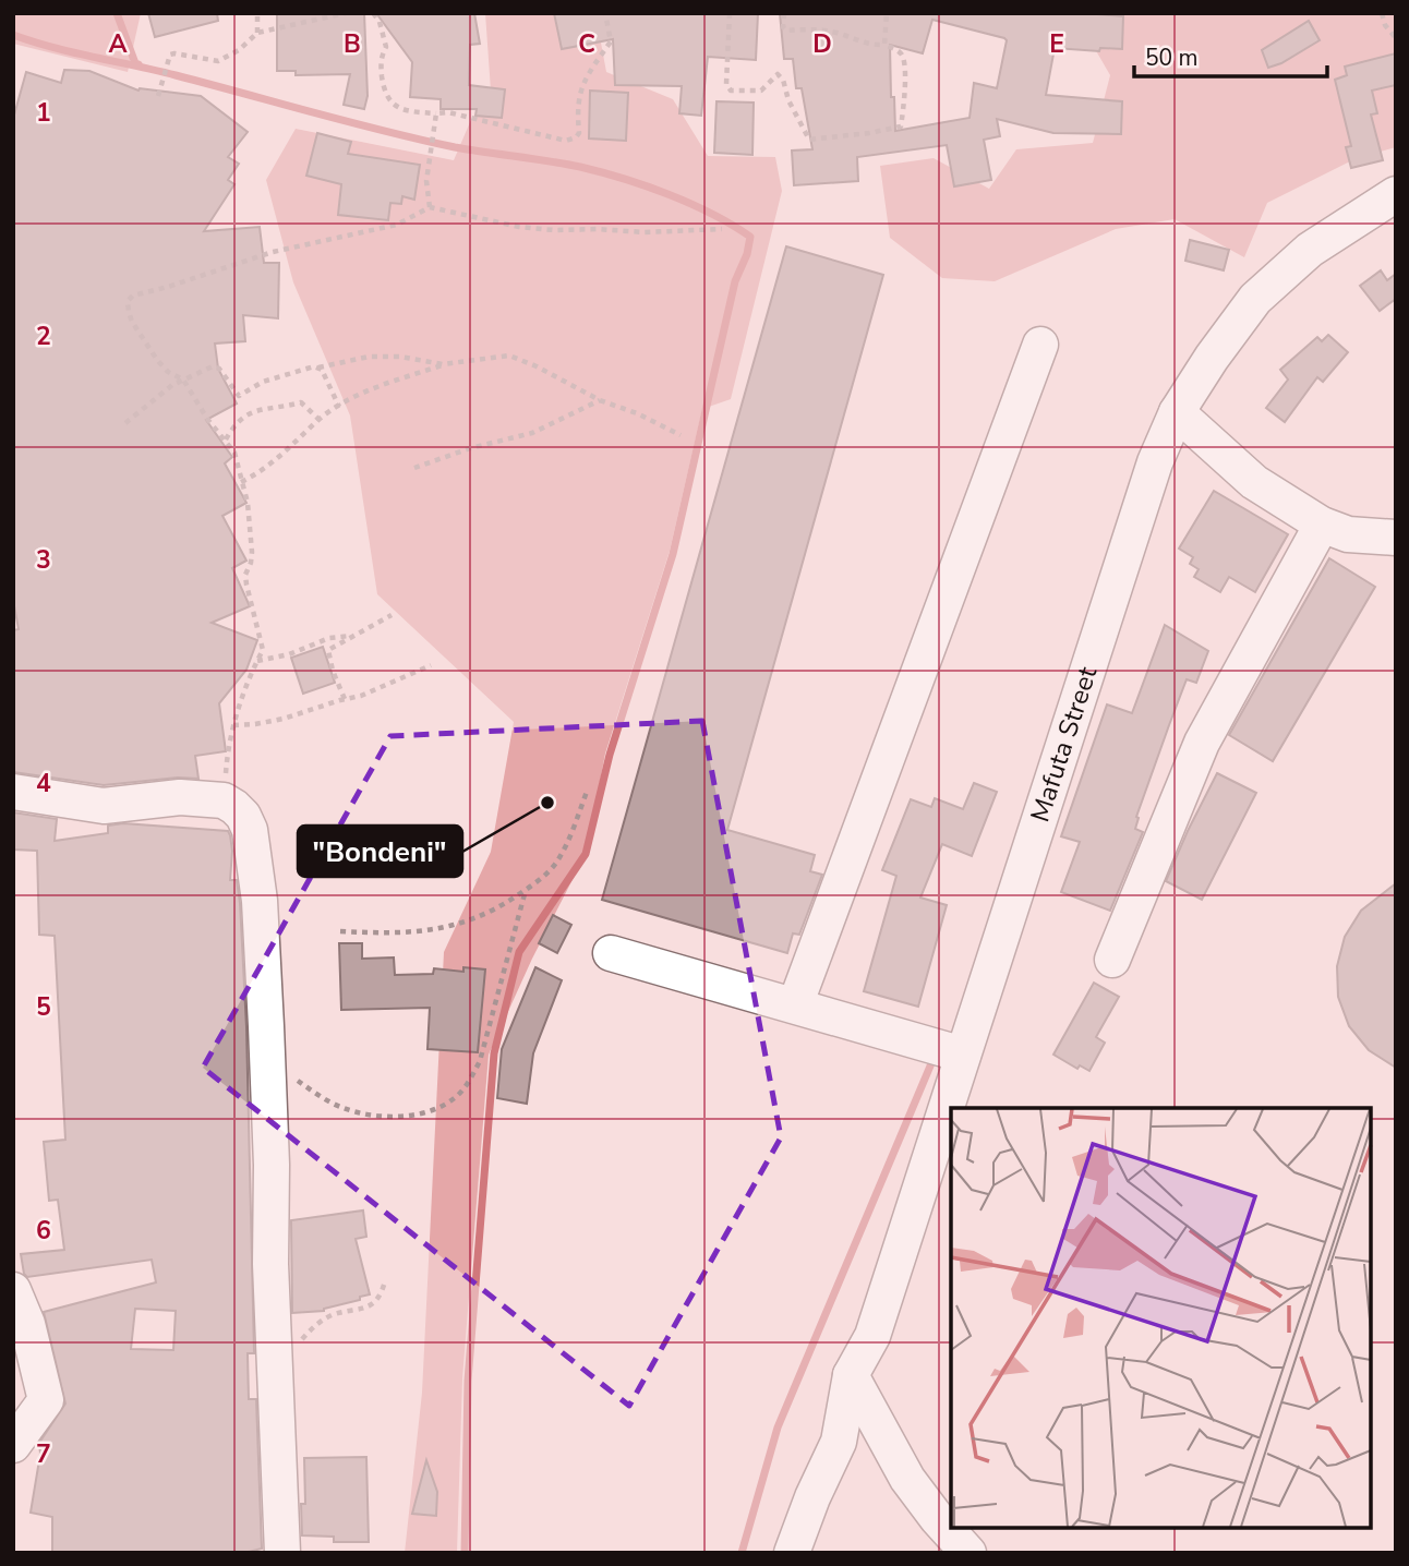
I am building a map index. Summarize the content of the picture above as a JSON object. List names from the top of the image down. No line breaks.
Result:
{"streets":{"street":["Mafuta Street"]},"places":["\"Bondeni\""],"scale_bar":"50 m","grid":{"columns":["A","B","C","D","E"],"rows":["1","2","3","4","5","6","7"]}}
